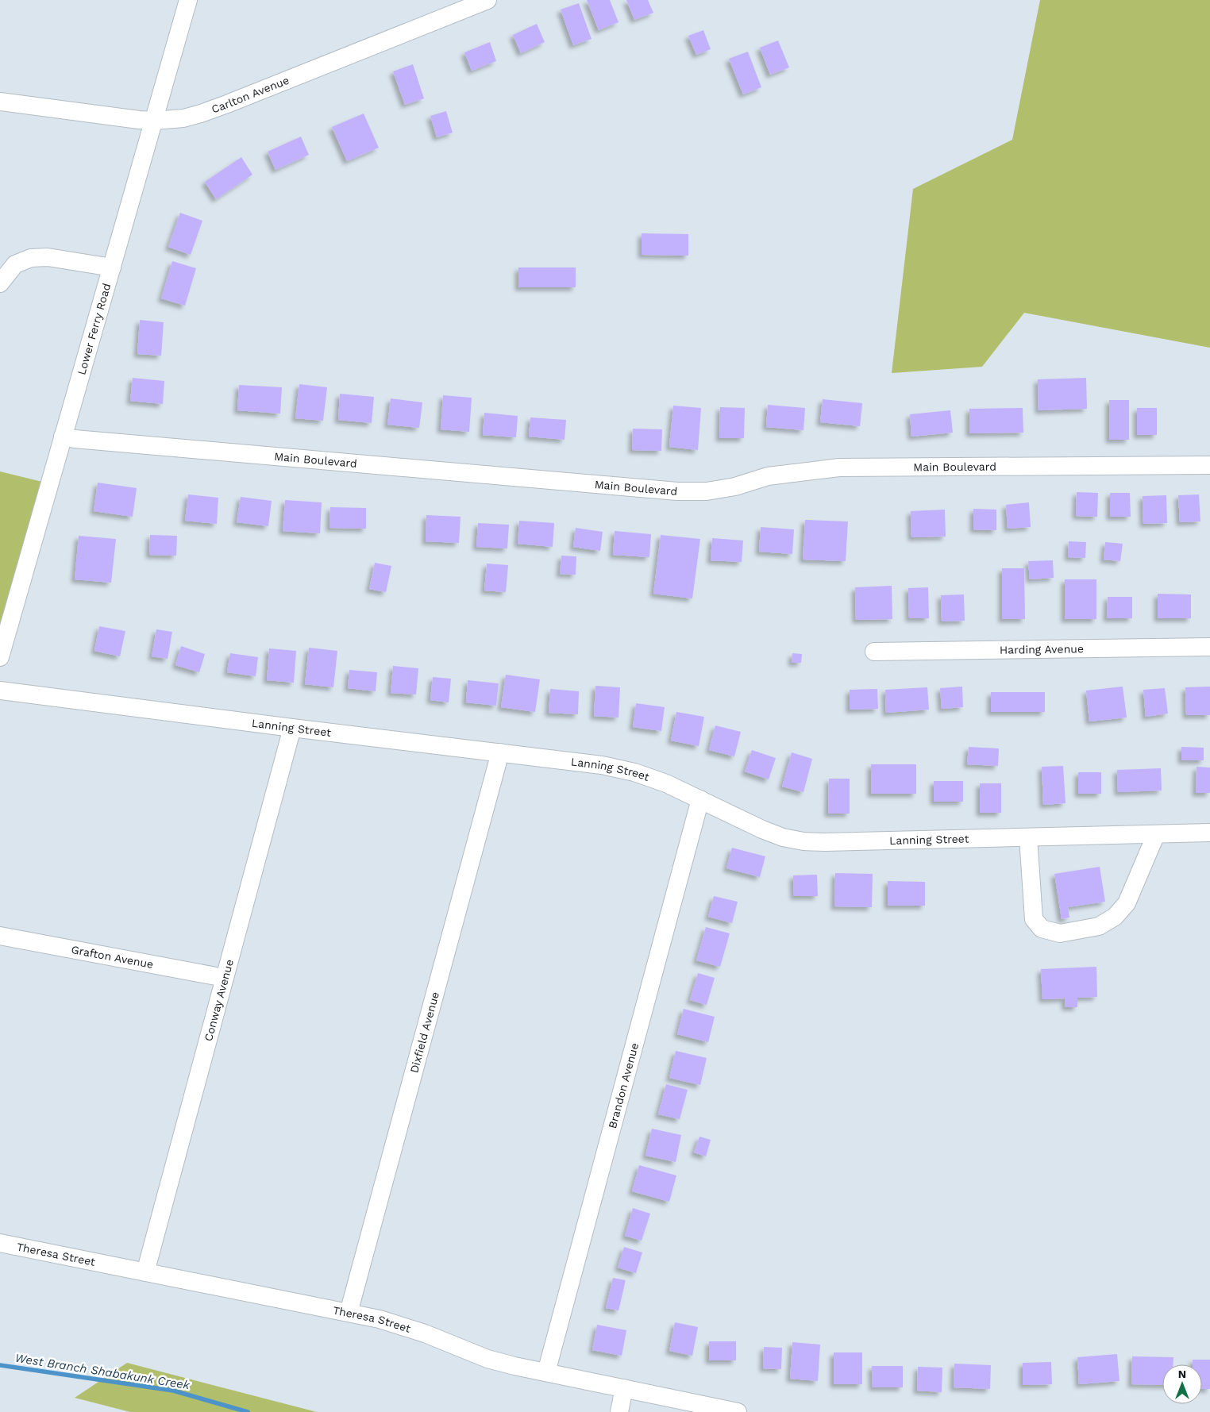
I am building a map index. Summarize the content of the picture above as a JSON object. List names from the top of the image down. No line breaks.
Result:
{"streets":{"street":["Carlton Avenue","Lower Ferry Road","Main Boulevard","Harding Avenue","Lanning Street","Grafton Avenue","Conway Avenue","Dixfield Avenue","Brandon Avenue","Theresa Street"]},"crossings":[["Carlton Avenue","Lower Ferry Road"],["Lower Ferry Road","Main Boulevard"],["Lanning Street","Conway Avenue"],["Lanning Street","Dixfield Avenue"],["Lanning Street","Brandon Avenue"],["Grafton Avenue","Conway Avenue"],["Conway Avenue","Theresa Street"],["Dixfield Avenue","Theresa Street"],["Brandon Avenue","Theresa Street"]],"water":["West Branch Shabakunk Creek"],"north":"top"}
